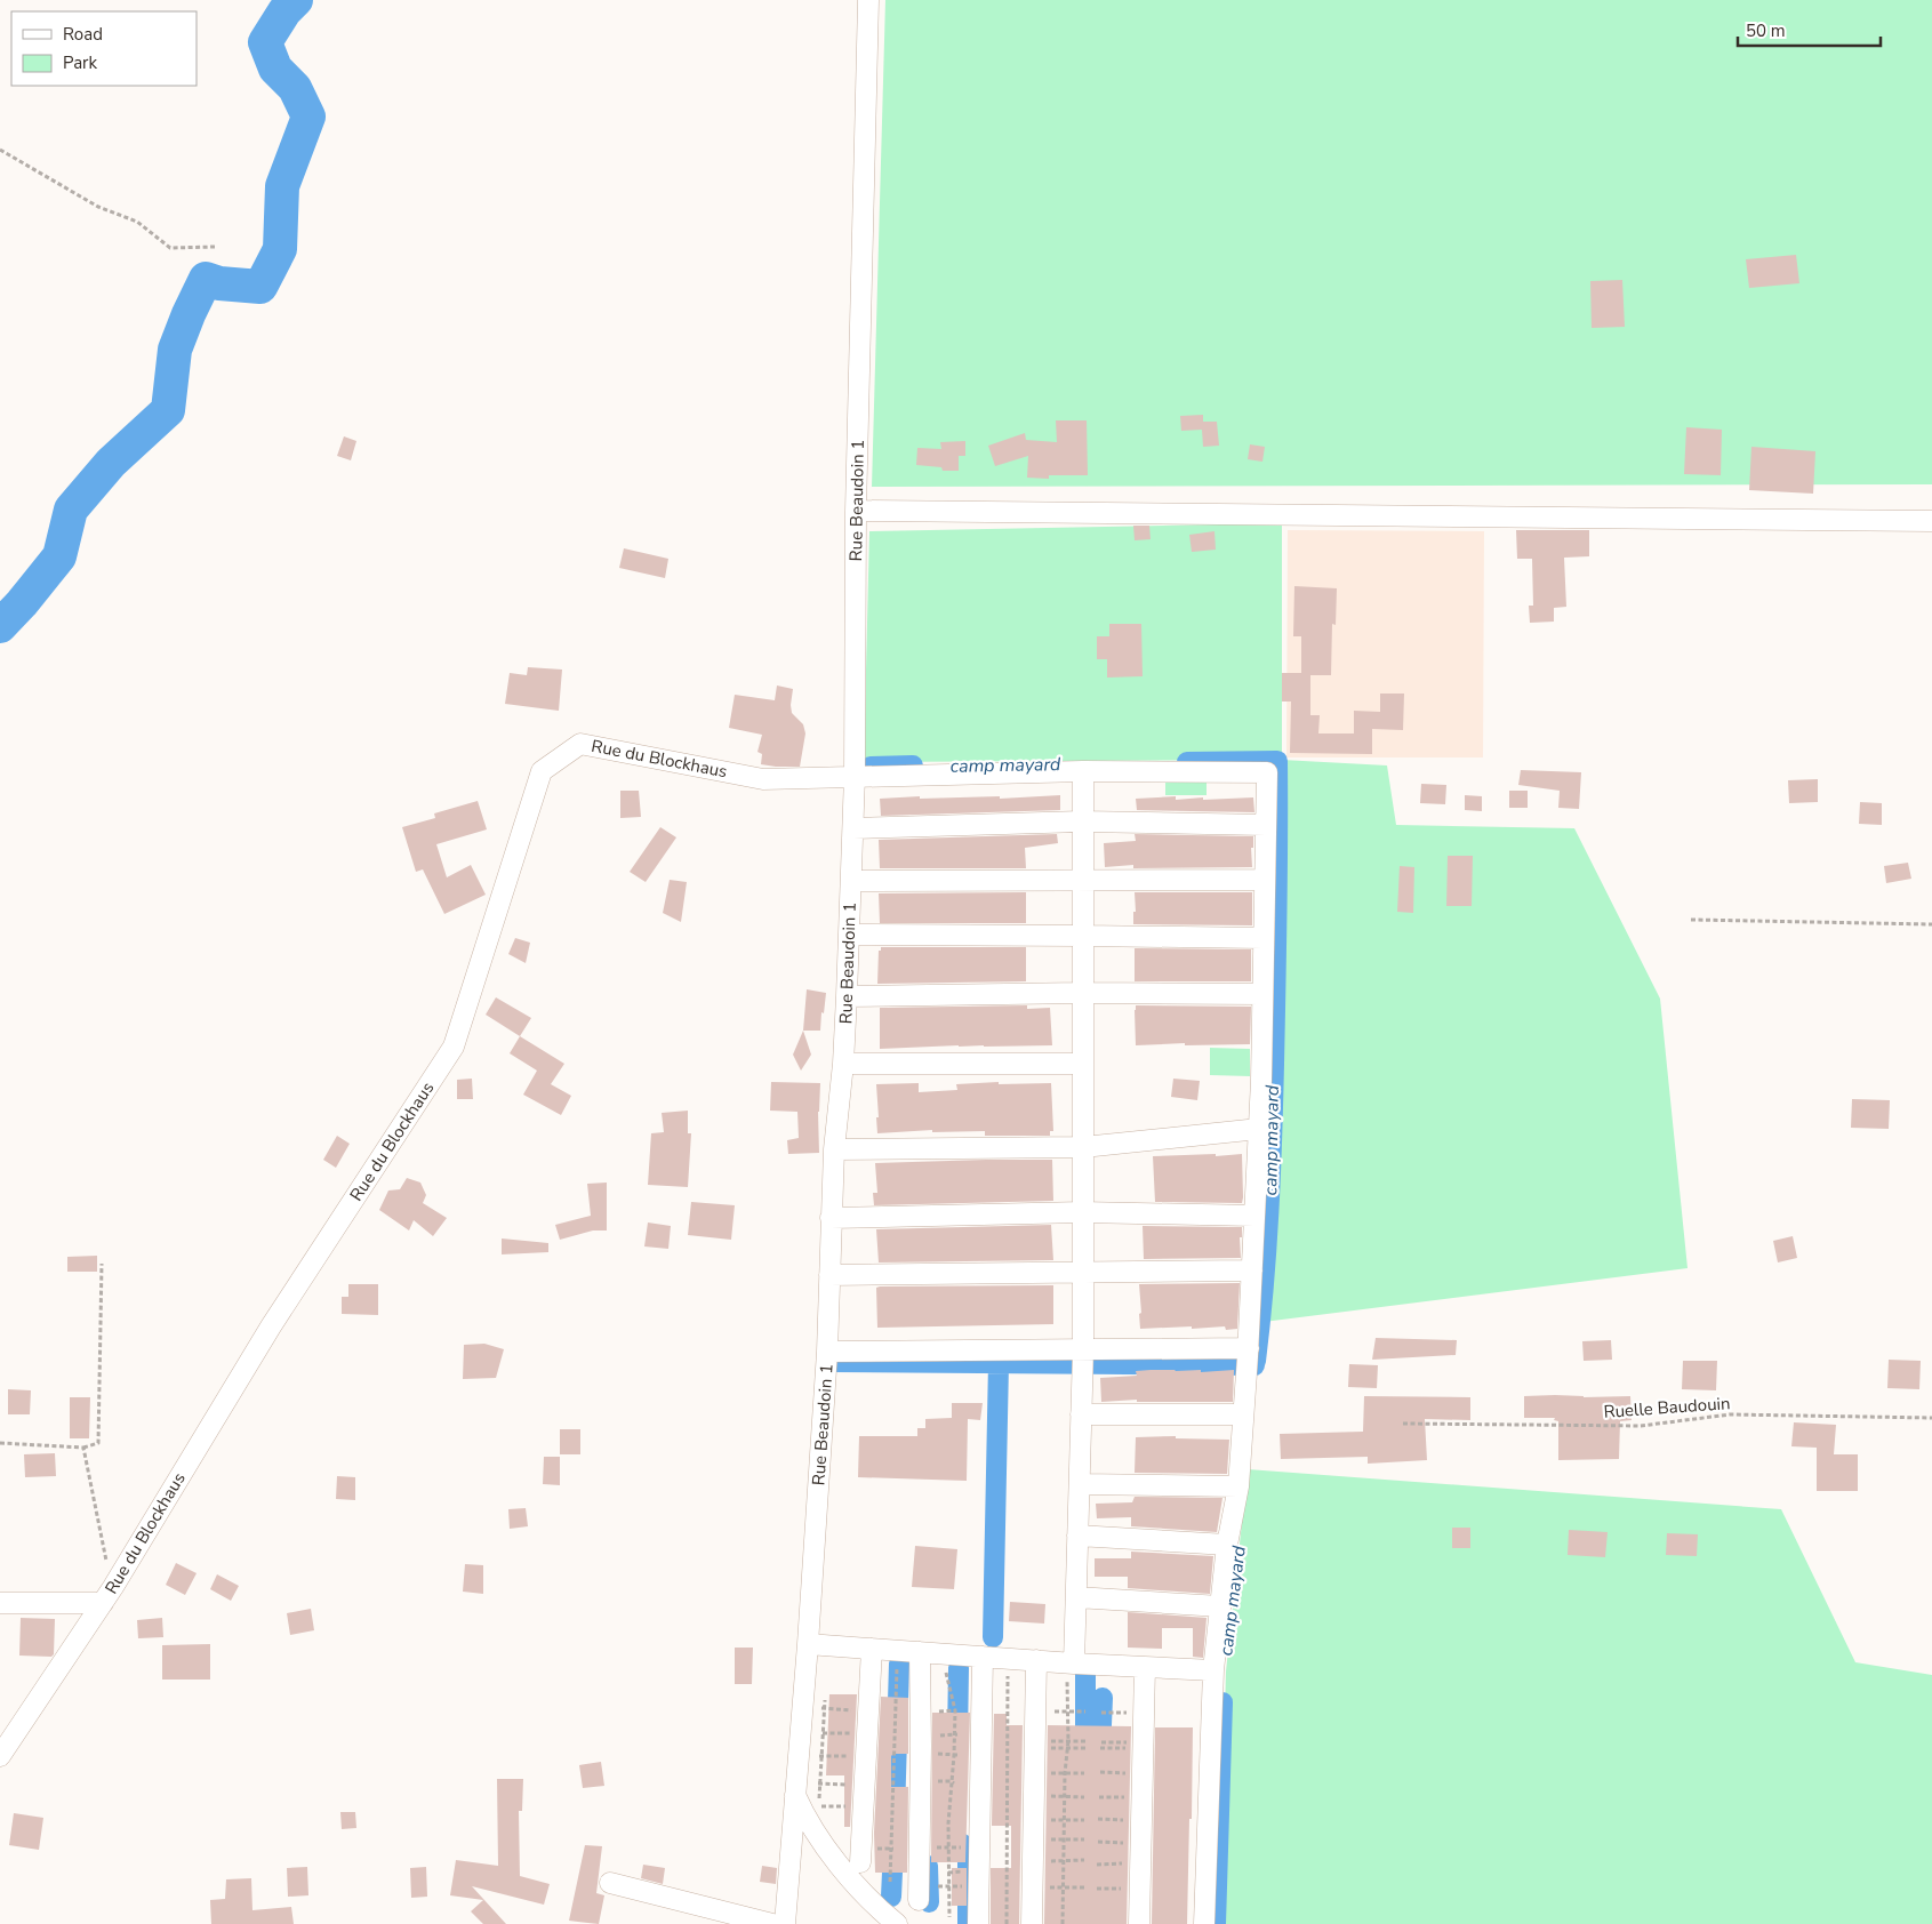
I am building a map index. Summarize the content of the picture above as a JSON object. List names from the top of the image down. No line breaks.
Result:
{"streets":{"street":["Rue Beaudoin 1","Rue du Blockhaus"],"path":["Ruelle Baudouin"]},"crossings":[["Rue Beaudoin 1","Rue du Blockhaus"]],"water":["camp mayard"],"legend":["Road","Park"],"scale_bar":"50 m"}
